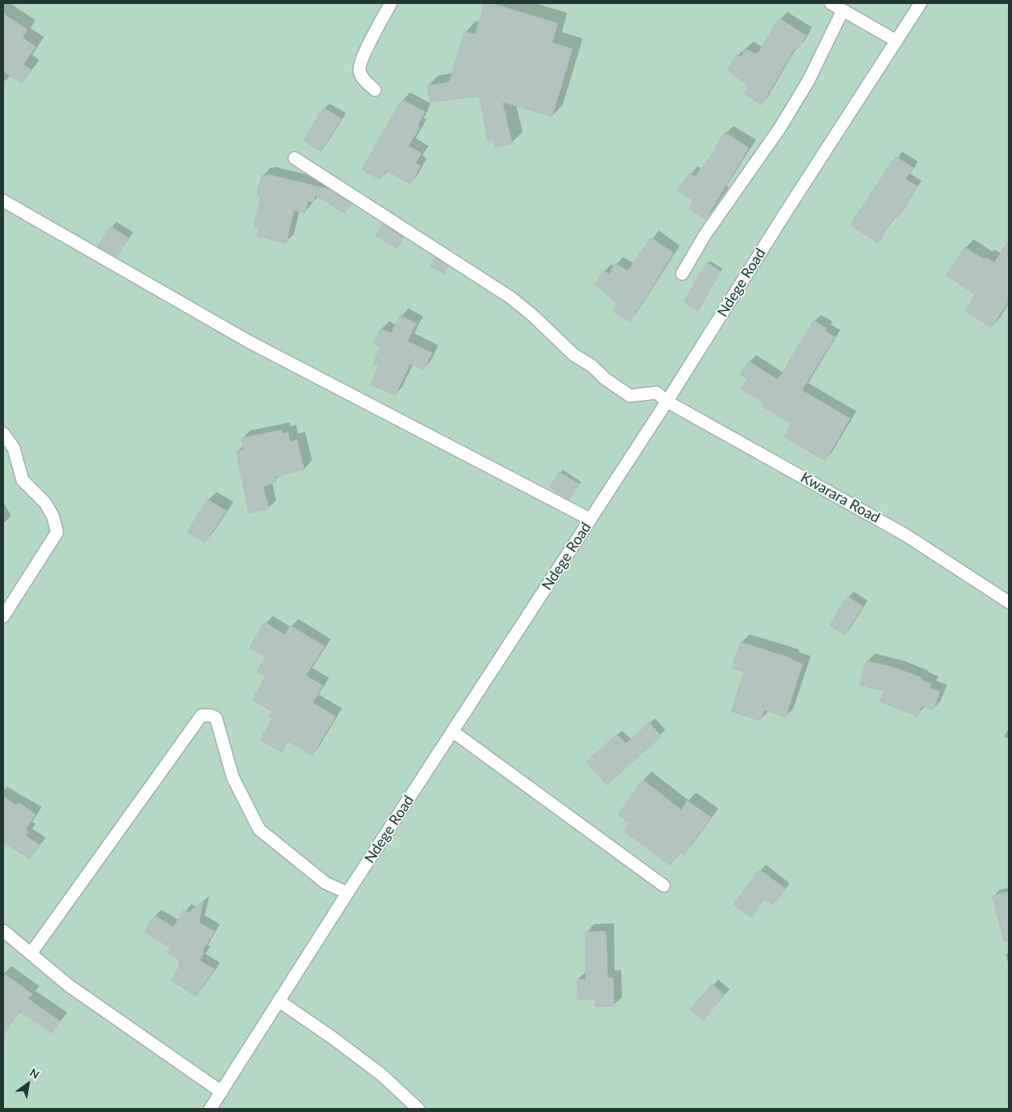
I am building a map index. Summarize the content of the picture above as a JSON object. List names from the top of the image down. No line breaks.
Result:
{"streets":{"street":["Ndege Road","Kwarara Road"]},"crossings":[["Ndege Road","Kwarara Road"]],"north":"top right"}
